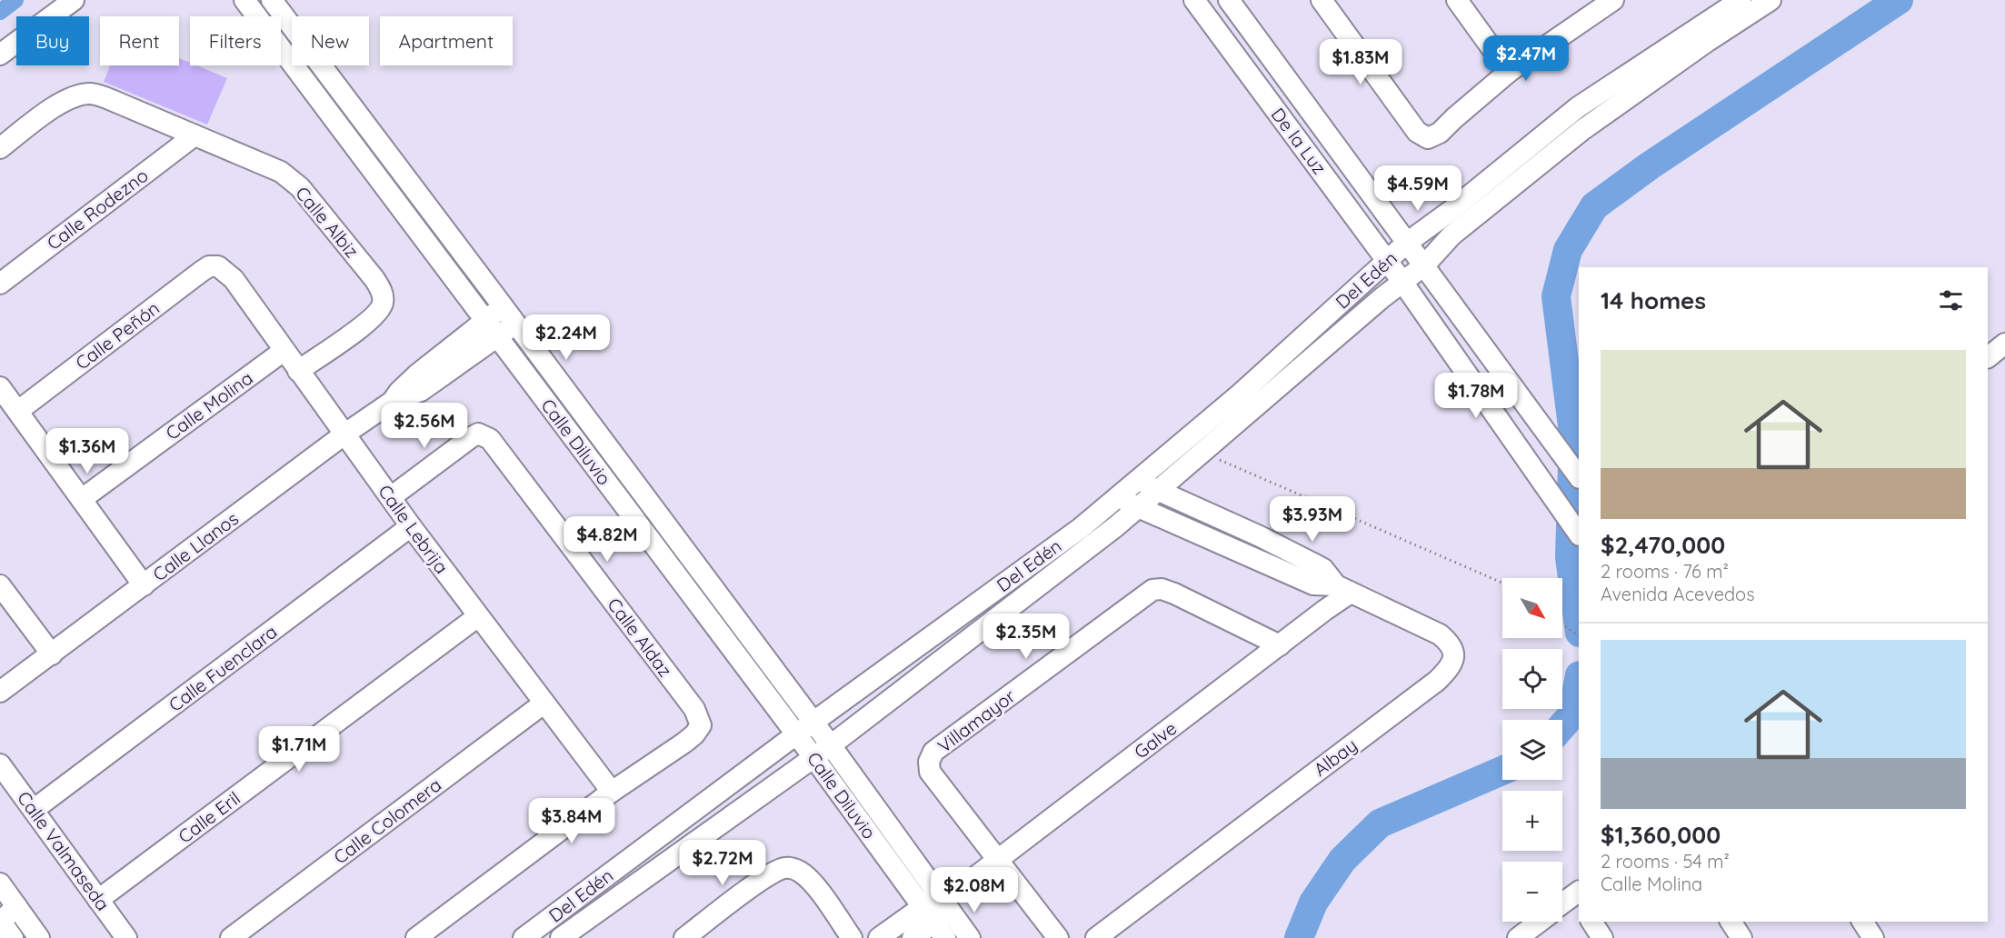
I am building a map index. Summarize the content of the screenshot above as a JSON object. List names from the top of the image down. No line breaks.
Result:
{"streets":{"street":["De la Luz","Calle Rodezno","Calle Albiz","Del Edén","Calle Peñón","Calle Molina","Calle Diluvio","Calle Lebrija","Calle Llanos","Calle Aldaz","Calle Fuenclara","Villamayor","Galve","Albay","Calle Eril","Calle Colomera","Calle Valmaseda"]},"crossings":[["De la Luz","Del Edén"],["Calle Rodezno","Calle Albiz"],["Calle Albiz","Calle Lebrija"],["Del Edén","Calle Diluvio"],["Del Edén","Albay"],["Calle Peñón","Calle Lebrija"],["Calle Molina","Calle Lebrija"],["Calle Diluvio","Calle Llanos"],["Calle Lebrija","Calle Llanos"],["Calle Lebrija","Calle Aldaz"],["Calle Lebrija","Calle Fuenclara"],["Calle Lebrija","Calle Eril"],["Calle Lebrija","Calle Colomera"],["Calle Fuenclara","Calle Valmaseda"],["Villamayor","Galve"],["Galve","Albay"],["Calle Eril","Calle Valmaseda"]],"north":"bottom right","page":{"chip":["Buy","Rent","Filters","New","Apartment"],"price":["$2.47M","$1.83M","$4.59M","$2.24M","$1.78M","$2.56M","$1.36M","$3.93M","$4.82M","$2.35M","$1.71M","$3.84M","$2.72M","$2.08M"],"heading":"14 homes","list":[{"name":"$2,470,000","note":"2 rooms · 76 m² · Avenida Acevedos"},{"name":"$1,360,000","note":"2 rooms · 54 m² · Calle Molina"}],"map_buttons":["+","−"]}}
